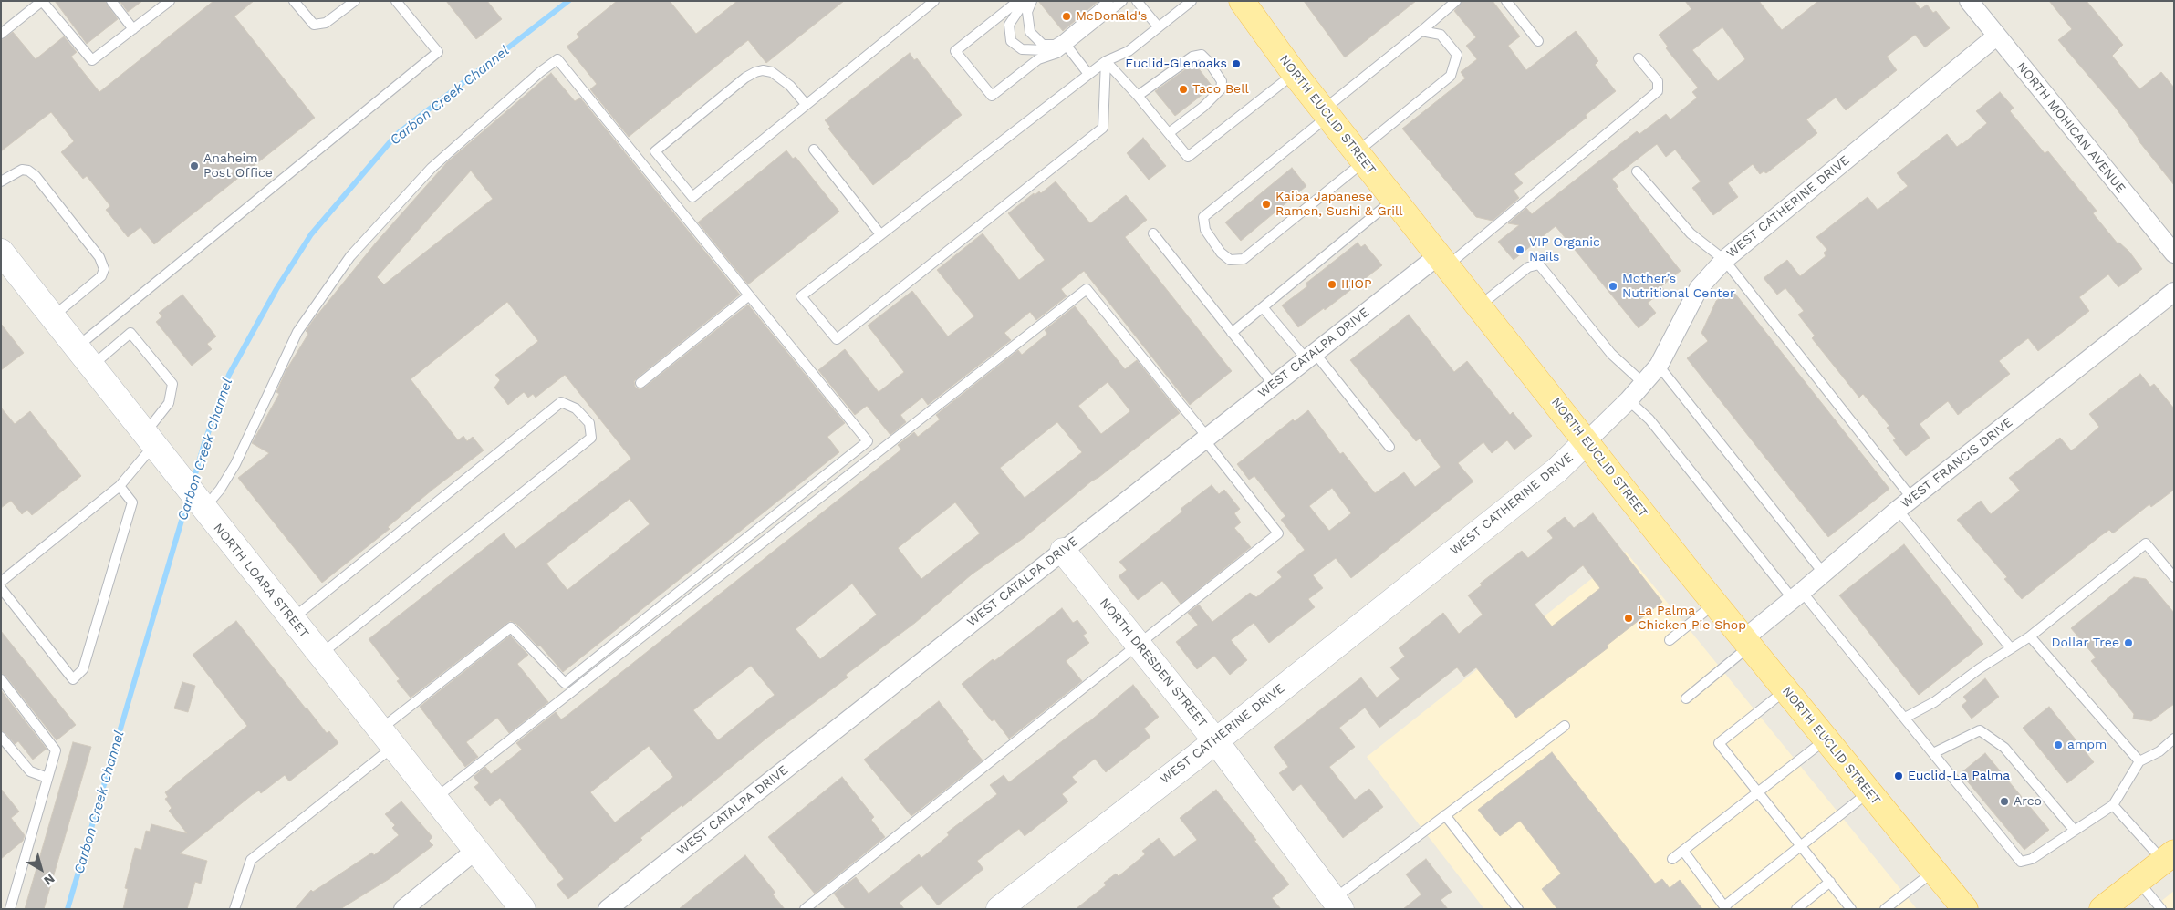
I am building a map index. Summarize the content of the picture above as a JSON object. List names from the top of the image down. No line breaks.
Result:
{"streets":{"main road":["NORTH EUCLID STREET"],"street":["NORTH MOHICAN AVENUE","WEST CATHERINE DRIVE","WEST CATALPA DRIVE","WEST FRANCIS DRIVE","NORTH LOARA STREET","NORTH DRESDEN STREET"]},"crossings":[["NORTH EUCLID STREET","WEST CATHERINE DRIVE"],["NORTH EUCLID STREET","WEST CATALPA DRIVE"],["NORTH EUCLID STREET","WEST FRANCIS DRIVE"],["NORTH MOHICAN AVENUE","WEST CATHERINE DRIVE"],["WEST CATHERINE DRIVE","NORTH DRESDEN STREET"],["WEST CATALPA DRIVE","NORTH DRESDEN STREET"]],"water":["Carbon Creek Channel"],"places":["McDonald's","Euclid-Glenoaks","Taco Bell","Anaheim Post Office","Kaiba Japanese Ramen, Sushi & Grill","VIP Organic Nails","IHOP","Mother’s Nutritional Center","La Palma Chicken Pie Shop","Dollar Tree","ampm","Euclid-La Palma","Arco"],"north":"bottom right"}
